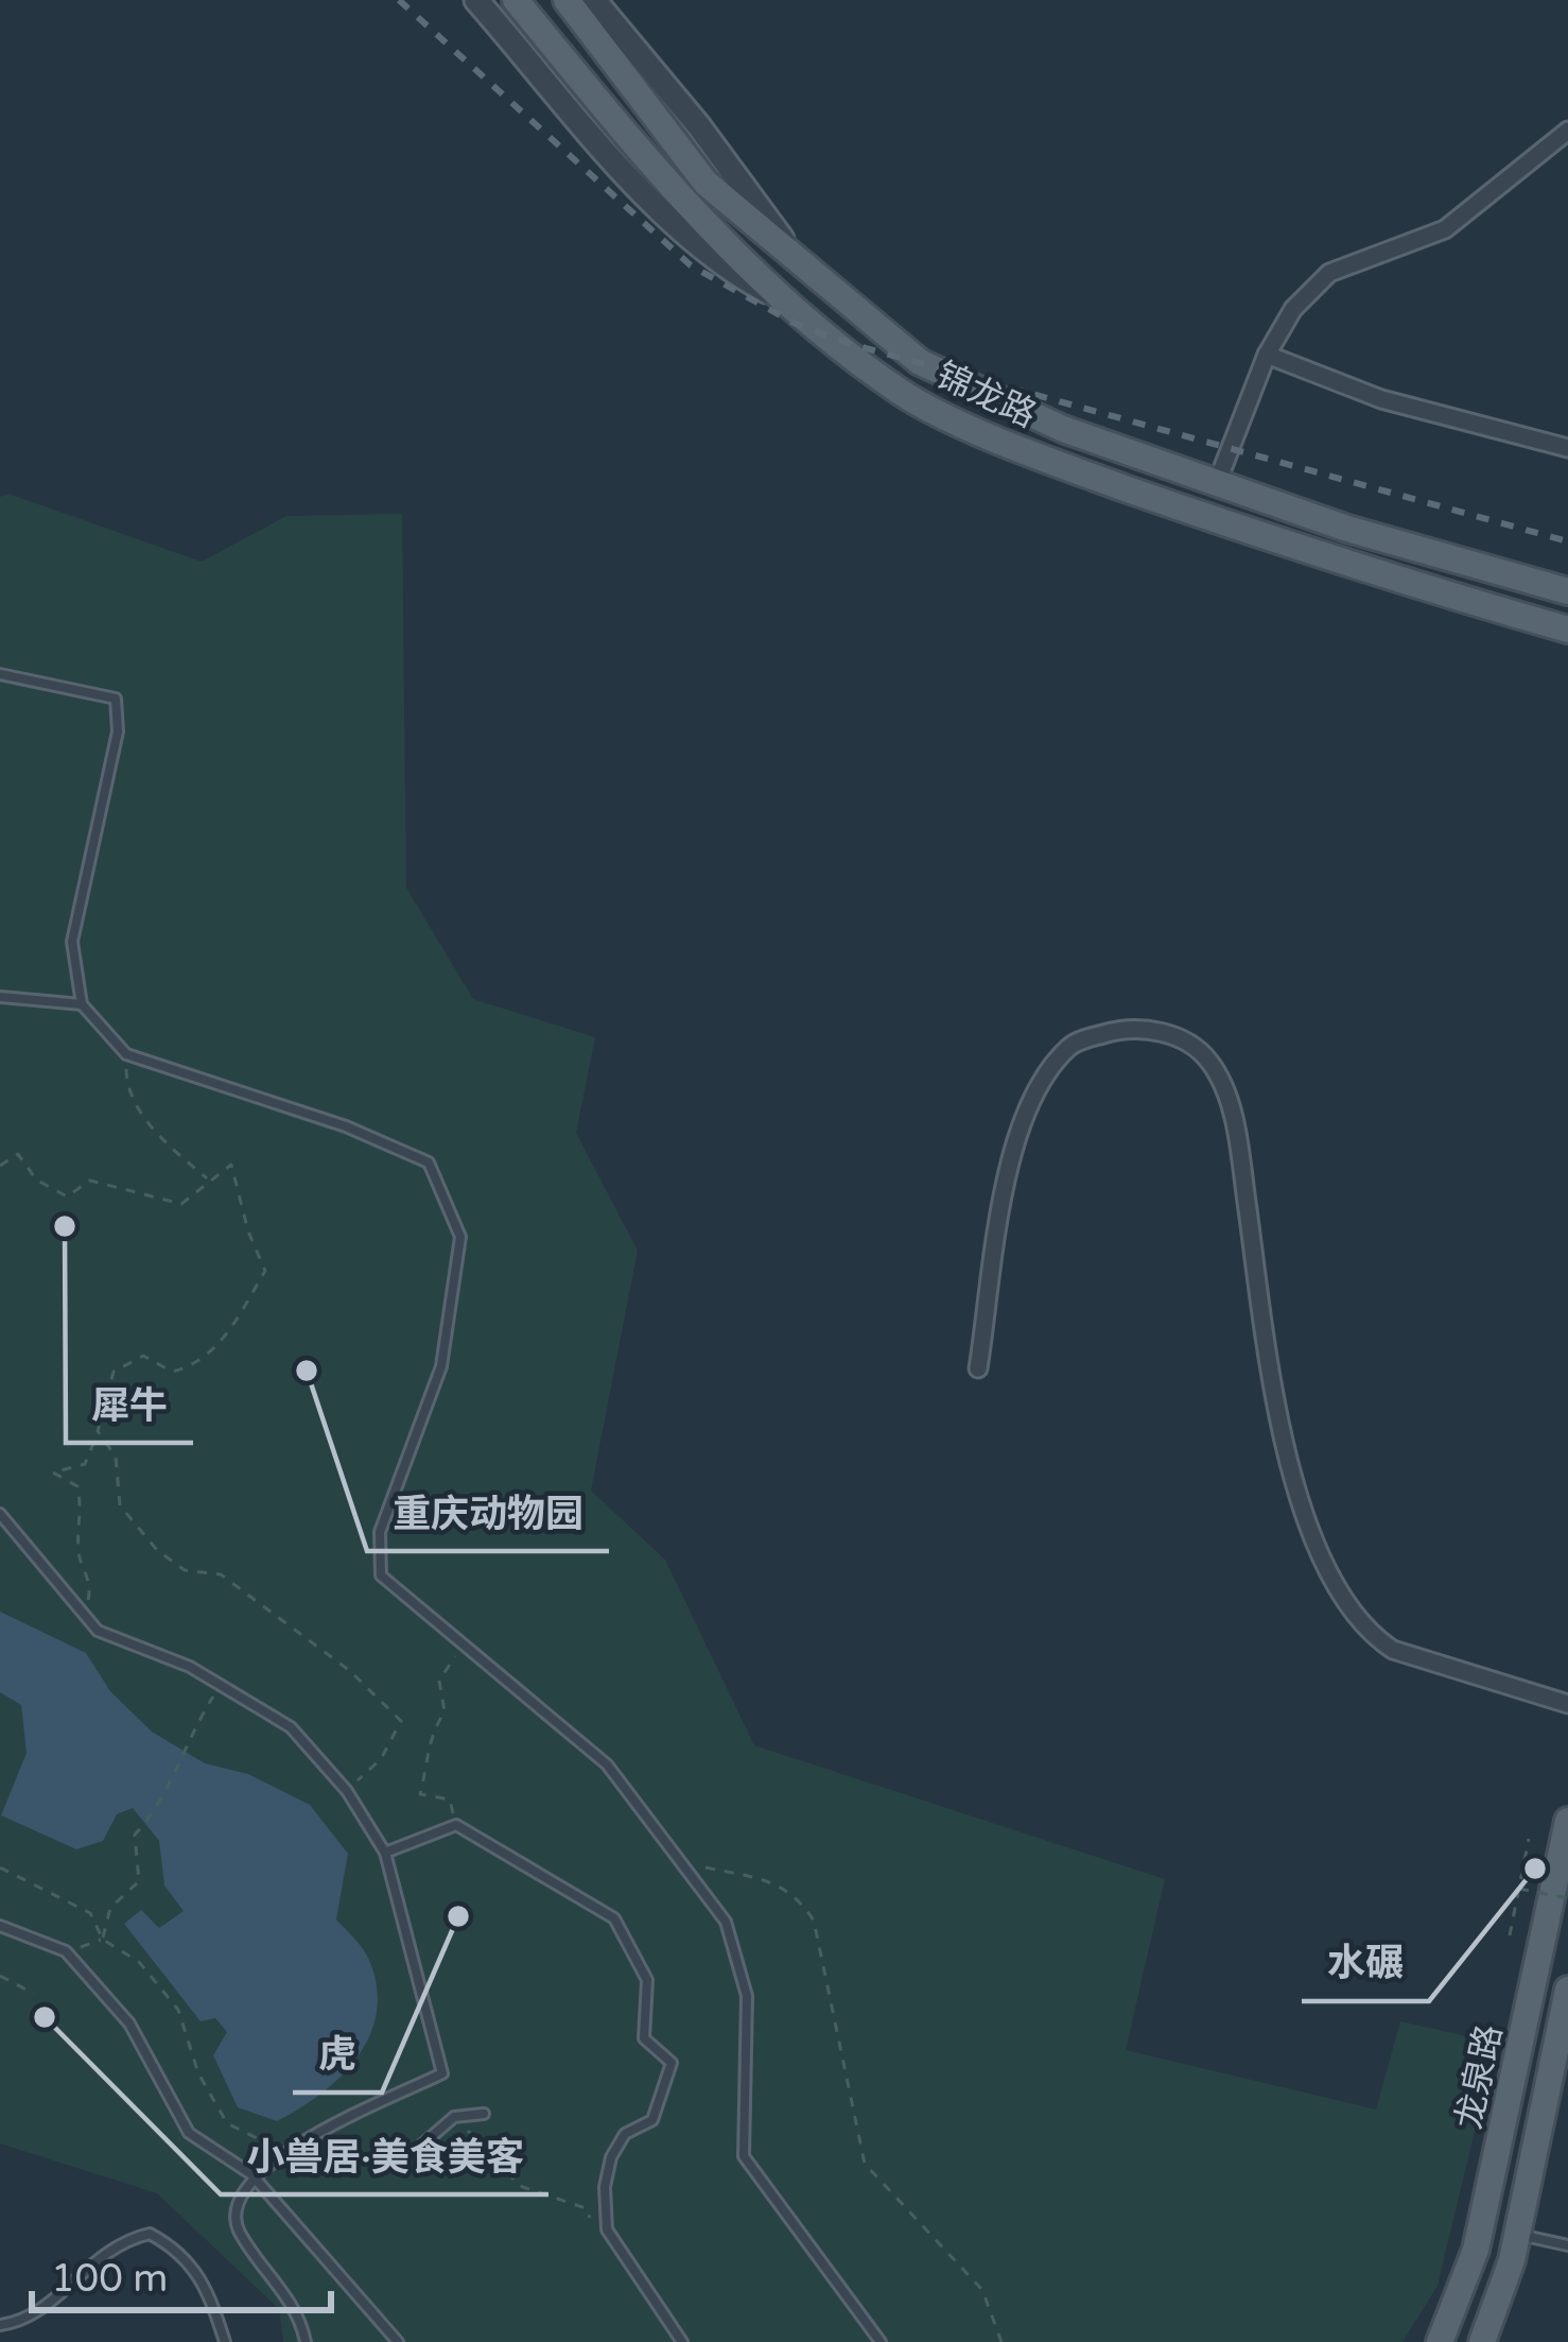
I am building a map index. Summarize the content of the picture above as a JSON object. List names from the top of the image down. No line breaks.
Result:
{"streets":{"main road":["锦龙路","龙泉路"]},"places":["犀牛","重庆动物园","水碾","虎","小兽居·美食美客"],"scale_bar":"100 m"}
